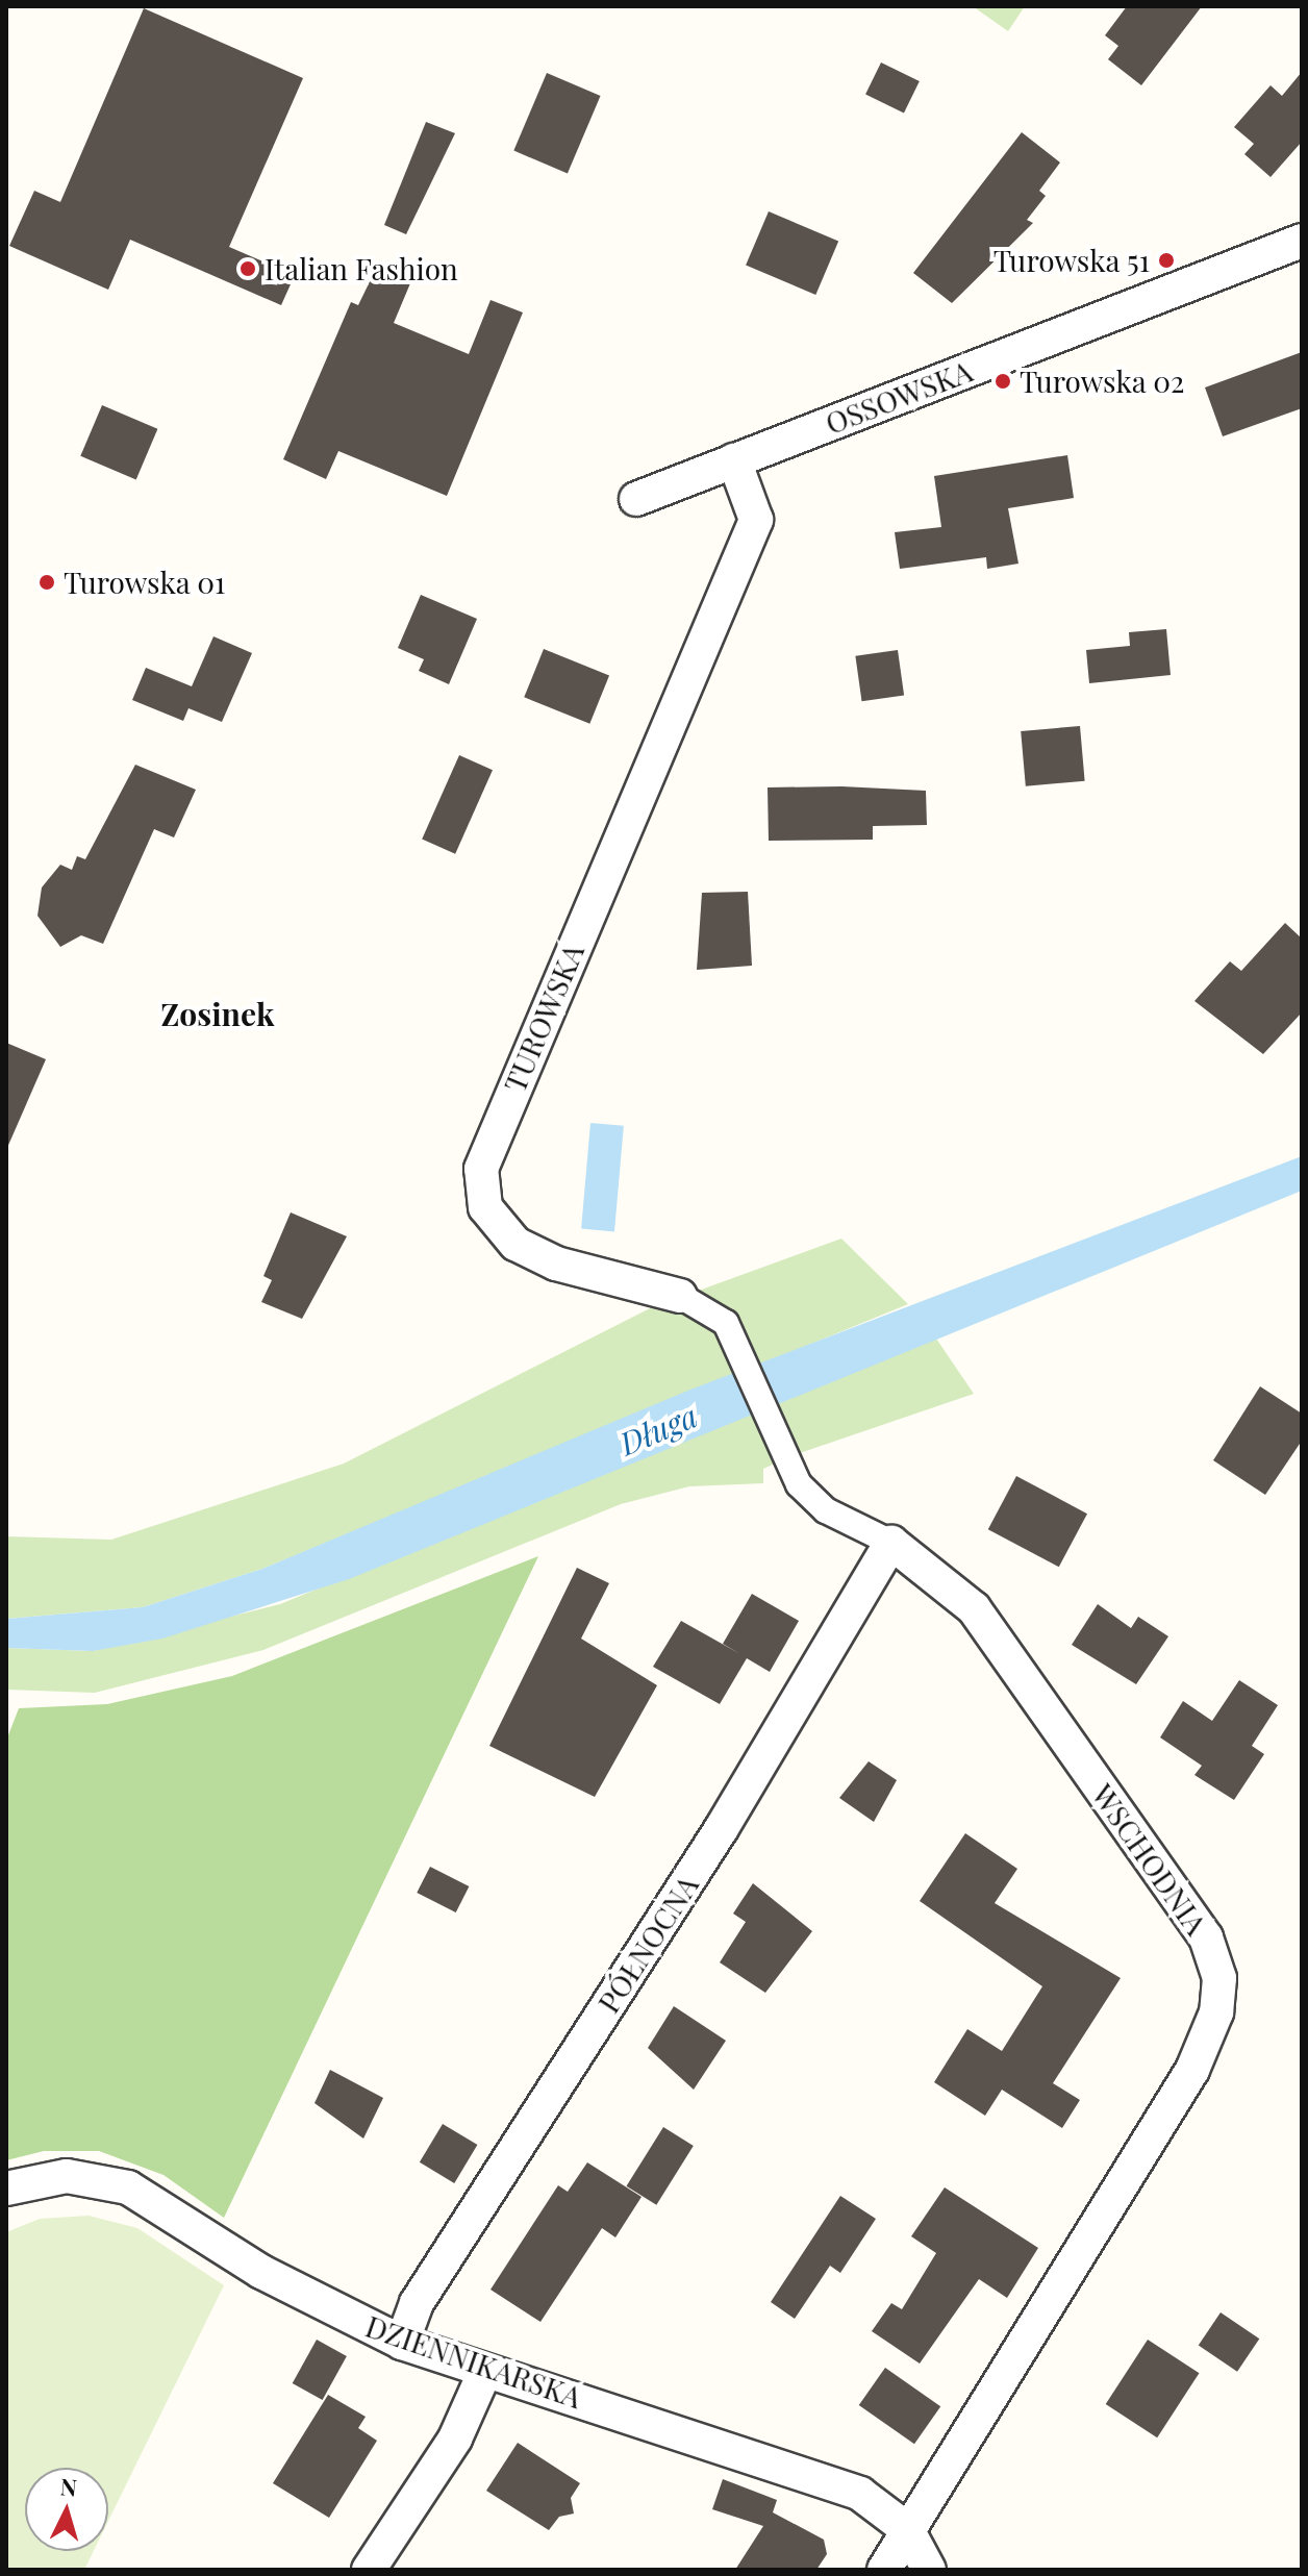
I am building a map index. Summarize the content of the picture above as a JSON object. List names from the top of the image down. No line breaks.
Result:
{"streets":{"street":["OSSOWSKA","TUROWSKA","WSCHODNIA","PÓŁNOCNA","DZIENNIKARSKA"]},"crossings":[["OSSOWSKA","TUROWSKA"],["TUROWSKA","WSCHODNIA"],["WSCHODNIA","PÓŁNOCNA"],["WSCHODNIA","DZIENNIKARSKA"],["PÓŁNOCNA","DZIENNIKARSKA"]],"districts":["Zosinek"],"water":["Długa"],"places":["Turowska 51","Italian Fashion","Turowska 02","Turowska 01"],"north":"top"}
